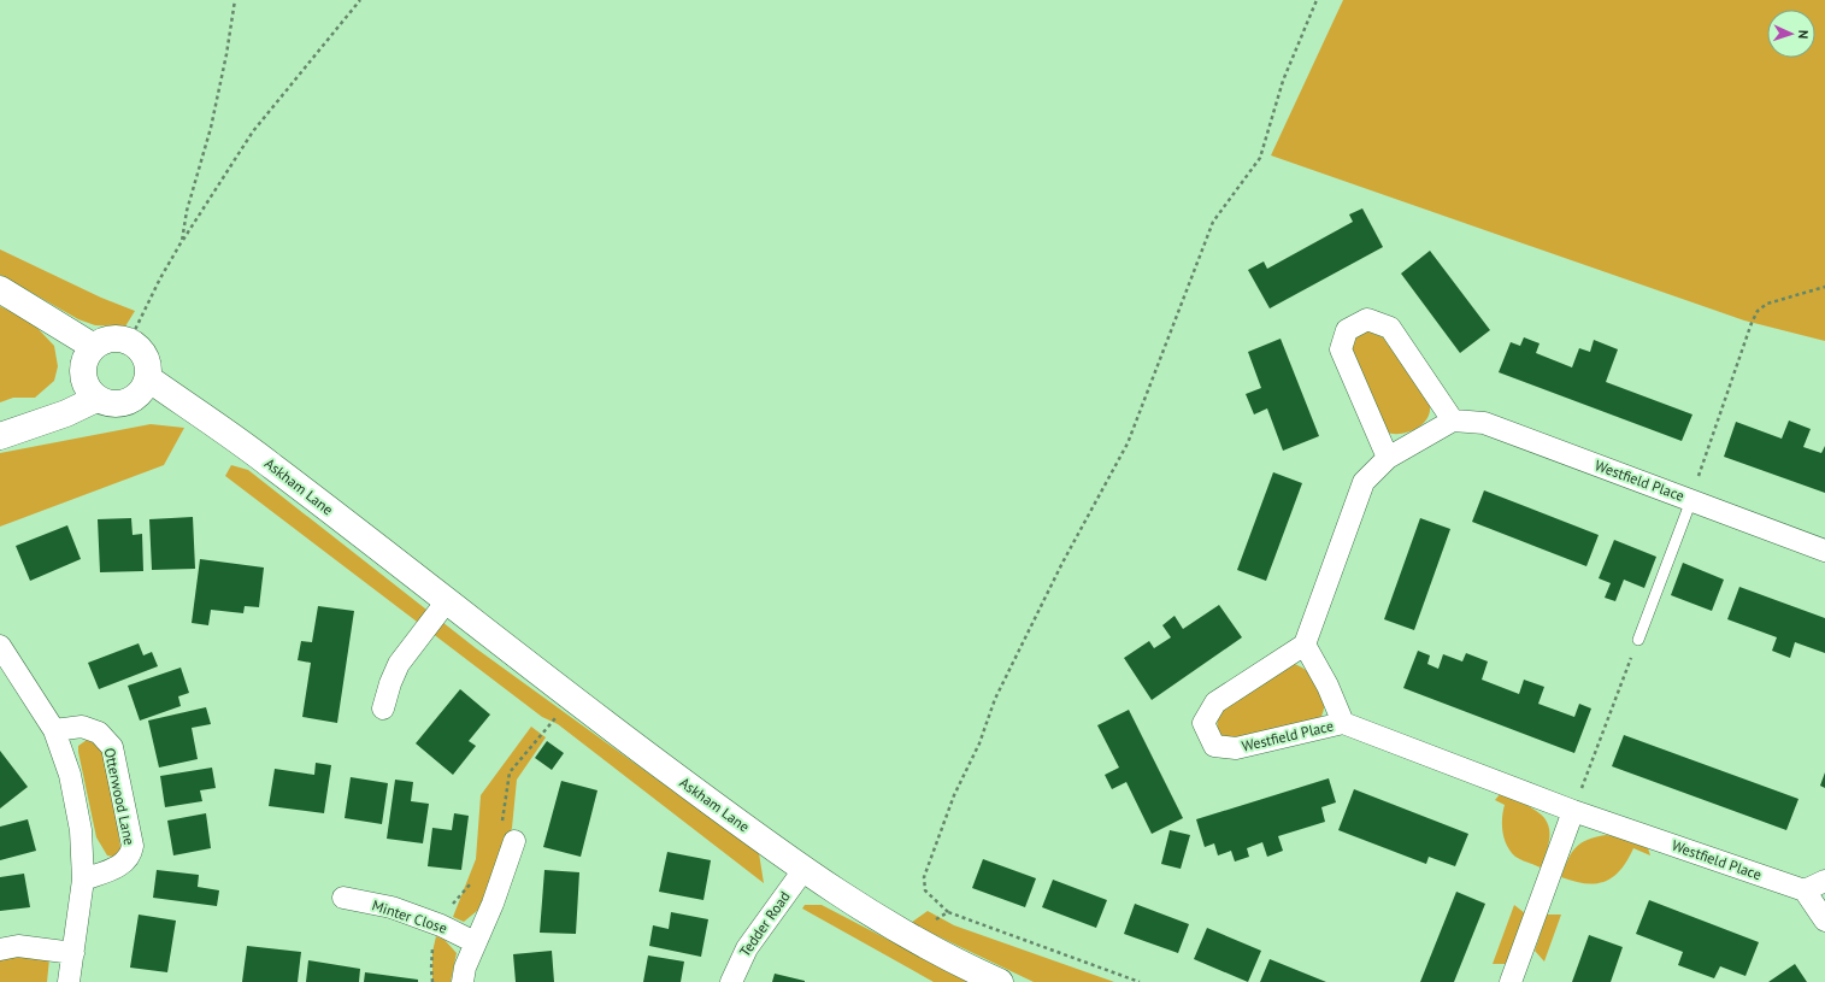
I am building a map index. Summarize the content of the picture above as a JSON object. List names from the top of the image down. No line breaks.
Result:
{"streets":{"street":["Westfield Place","Askham Lane","Otterwood Lane","Minter Close","Tedder Road"]},"crossings":[["Askham Lane","Tedder Road"]],"north":"right"}
